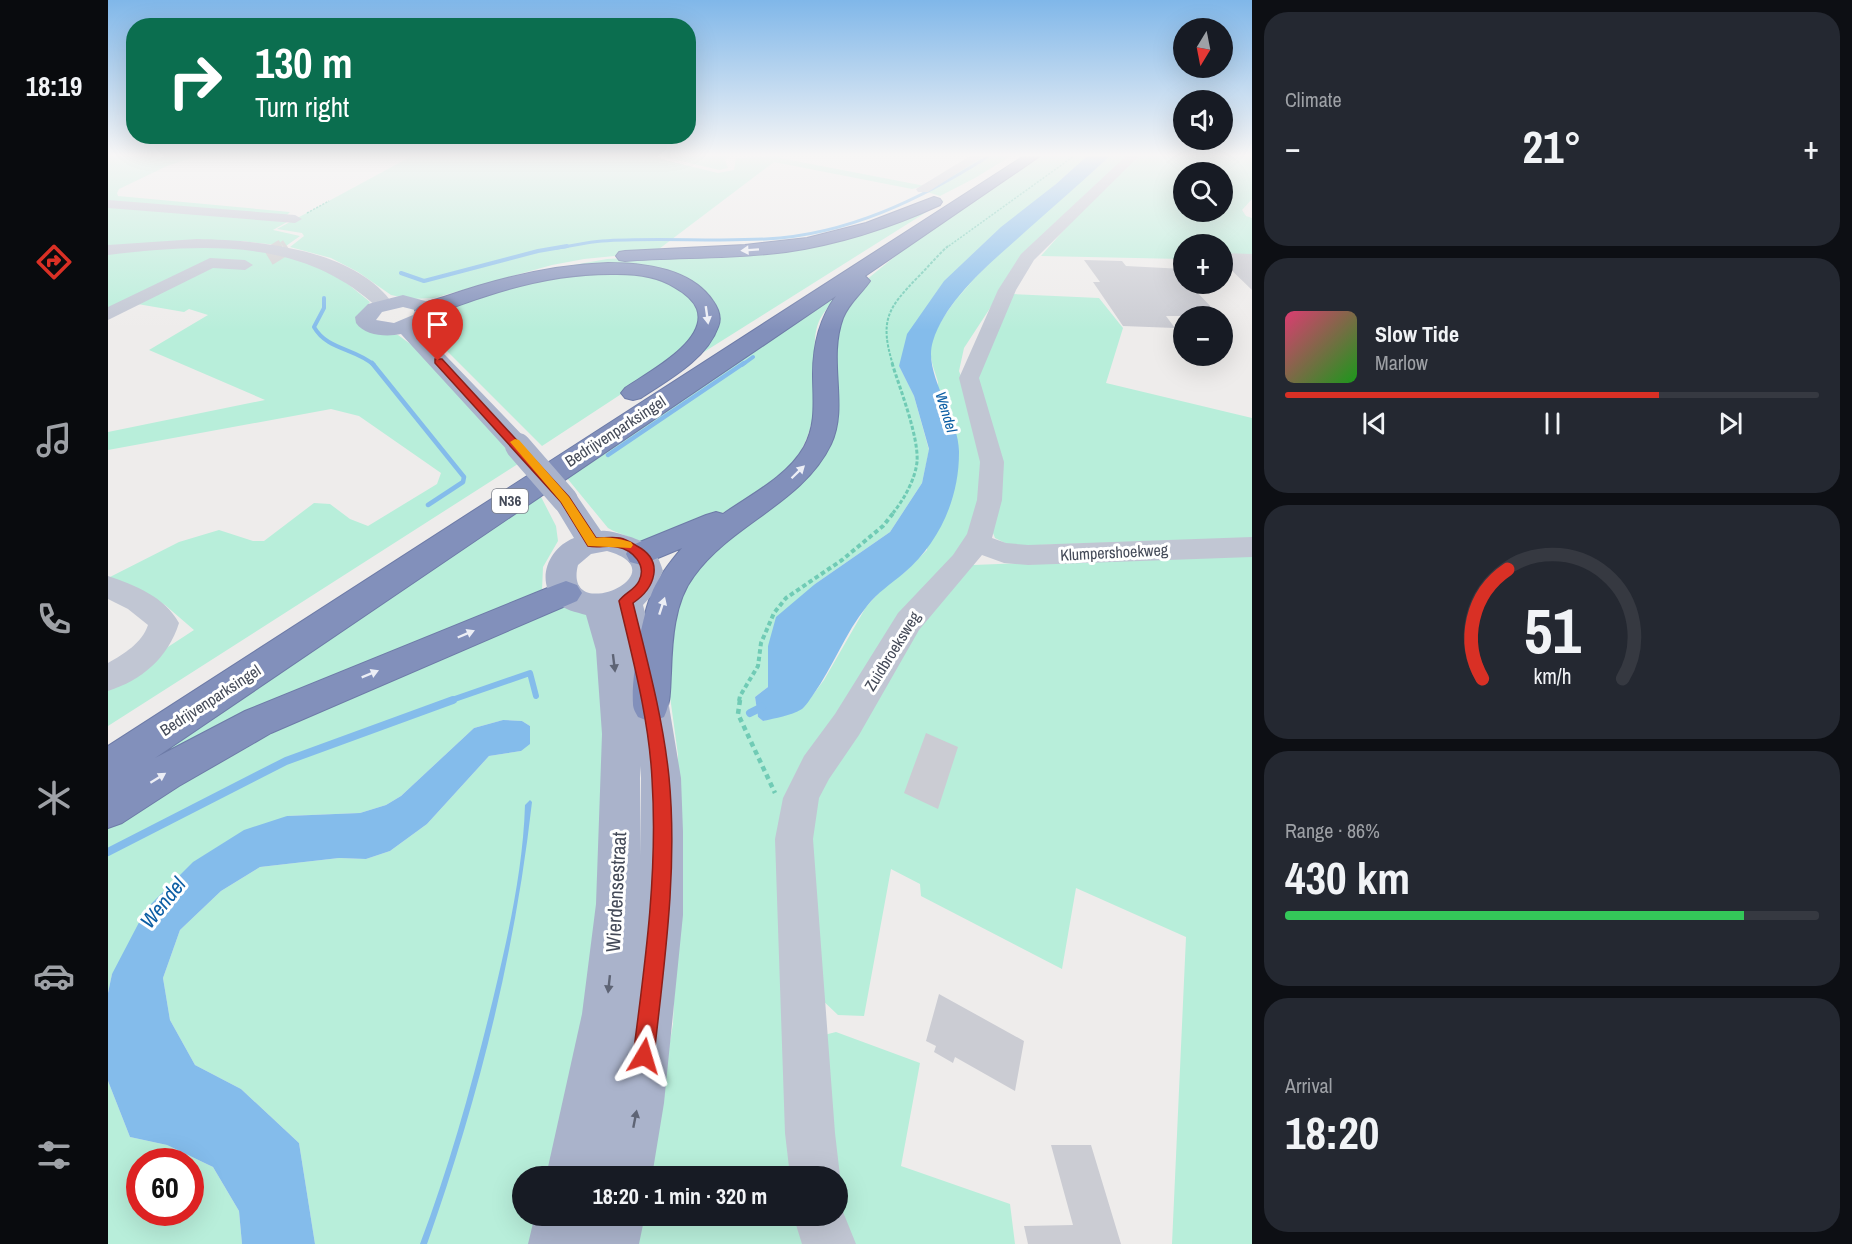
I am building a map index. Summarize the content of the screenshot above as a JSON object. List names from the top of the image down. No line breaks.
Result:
{"streets":{"highway":["Bedrijvenparksingel","N36"],"main road":["Wierdensestraat"],"street":["Klumpershoekweg","Zuidbroeksweg"]},"crossings":[["Bedrijvenparksingel","N36"],["N36","Wierdensestraat"],["Klumpershoekweg","Zuidbroeksweg"]],"water":["Wendel"],"north":"bottom","page":{"tabs":"18:19","tile":["Climate",["Range · 86%","430 km"],["Arrival","18:20"]],"map_buttons":["+","−"],"turn":["130 m","Turn right"],"heat":["−","21°","+"],"song":["Slow Tide","Marlow"],"limit":"60","trip":"18:20 · 1 min · 320 m","gauge":["51","km/h"]}}
